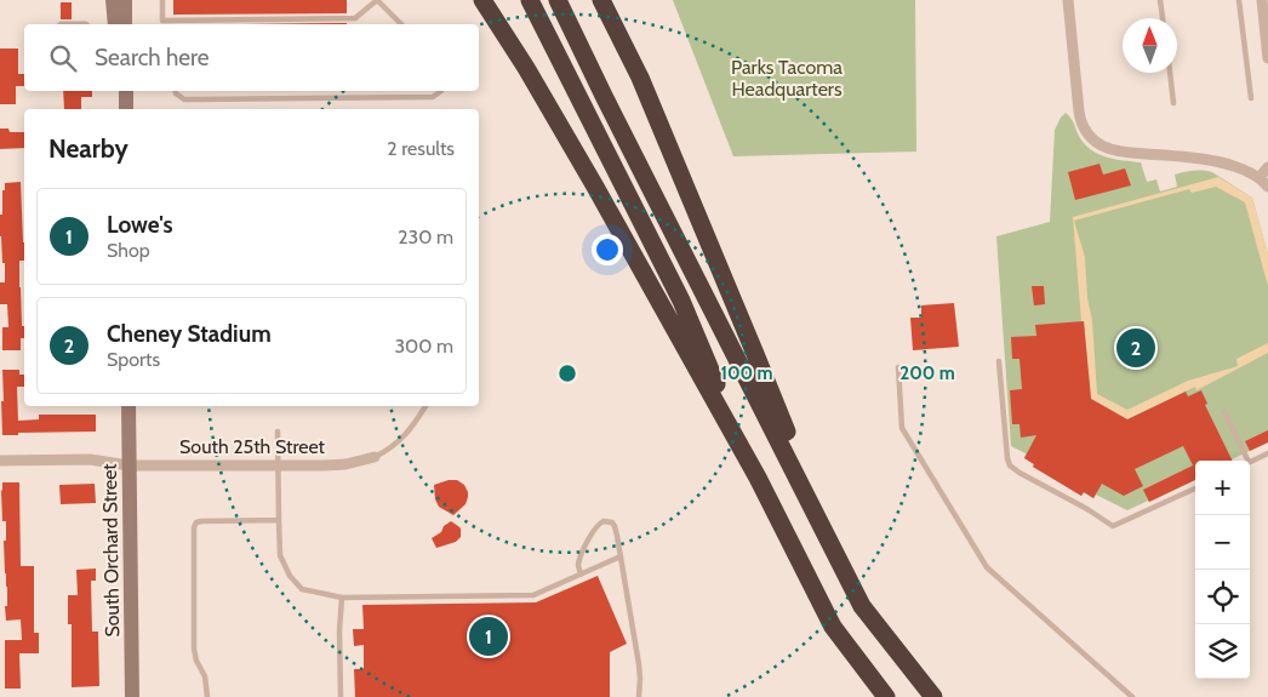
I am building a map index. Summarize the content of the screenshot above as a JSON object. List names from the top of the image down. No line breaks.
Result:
{"streets":{"main road":["South Orchard Street"],"street":["South 25th Street"]},"crossings":[["South 25th Street","South Orchard Street"]],"parks":["Parks Tacoma Headquarters"],"north":"top","page":{"search":"Search here","heading":["Nearby","2 results"],"list":[{"mark":"1","name":"Lowe's","note":"Shop","value":"230 m"},{"mark":"2","name":"Cheney Stadium","note":"Sports","value":"300 m"}],"pins":["2","1"],"map_buttons":["+","−"]},"rings":["100 m","200 m"]}
